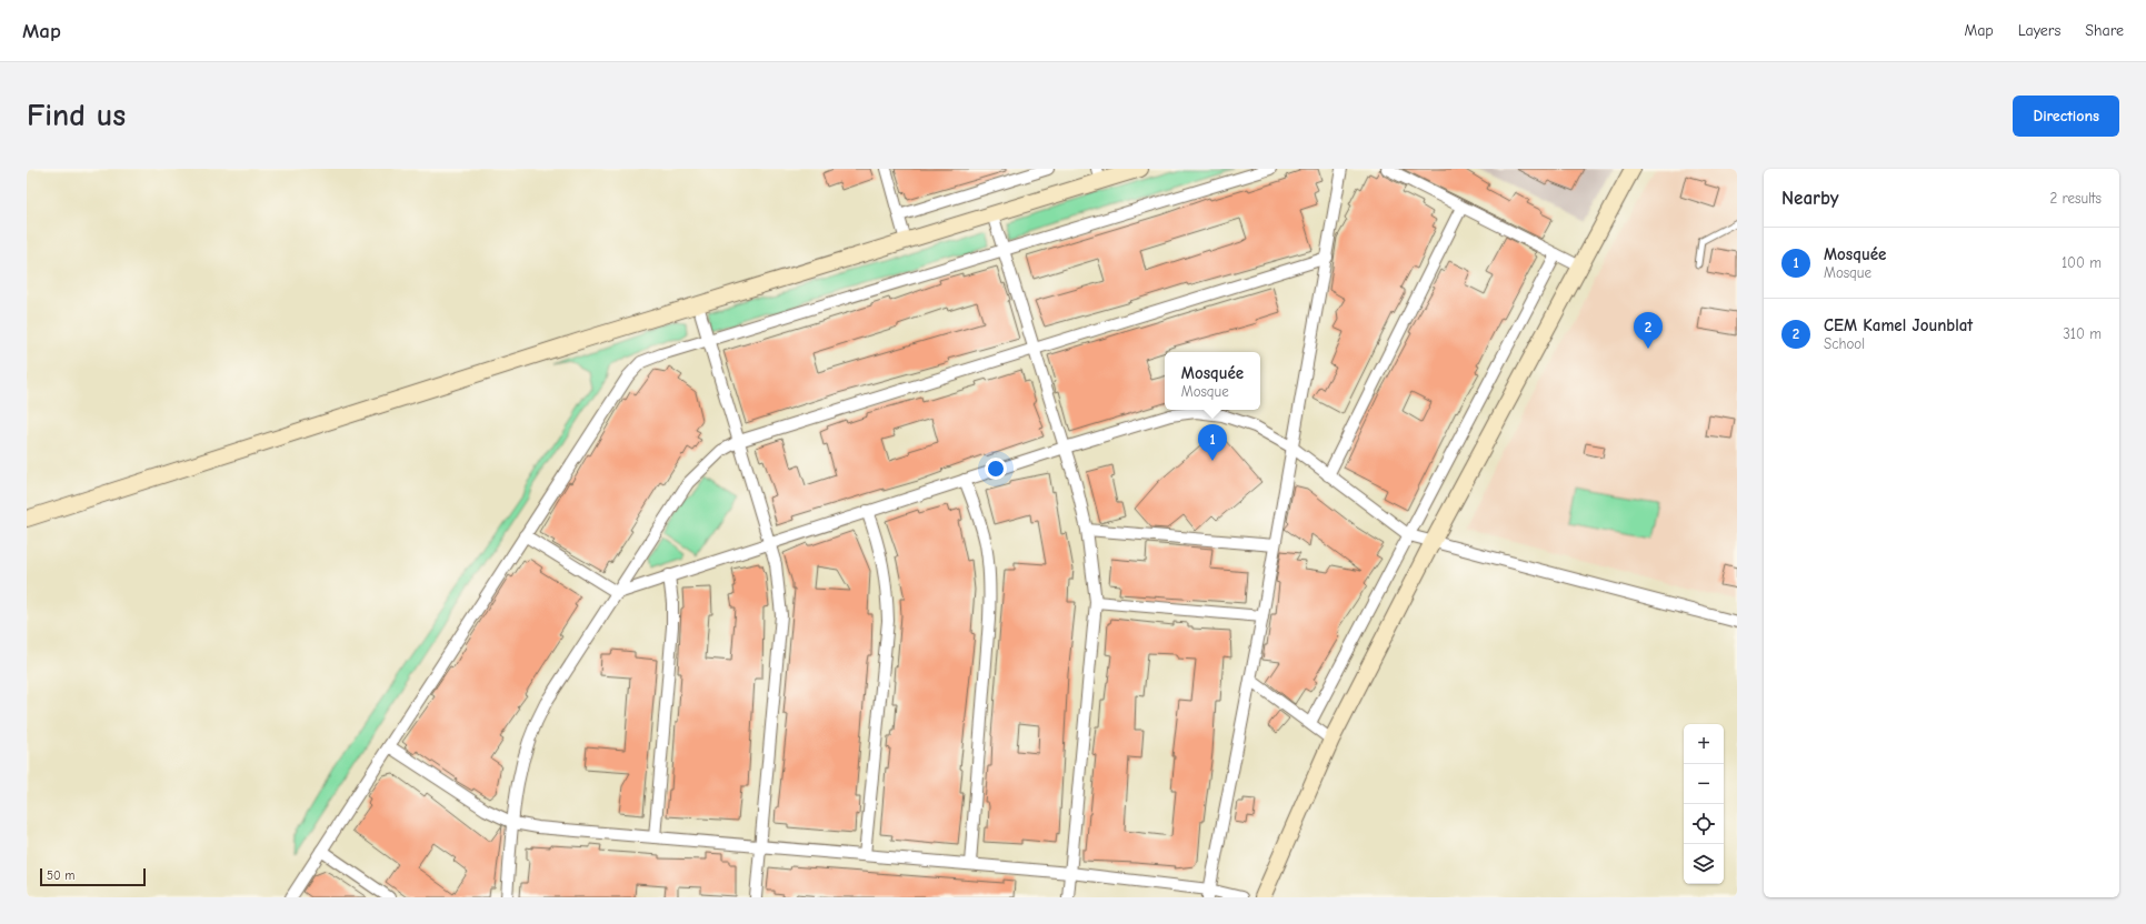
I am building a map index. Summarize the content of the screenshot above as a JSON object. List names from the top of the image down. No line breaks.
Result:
{"scale_bar":"50 m","page":{"header":"Map","nav":["Map","Layers","Share"],"buttons":"Directions","title":"Find us","heading":["Nearby","2 results"],"list":[{"mark":"1","name":"Mosquée","note":"Mosque","value":"100 m"},{"mark":"2","name":"CEM Kamel Jounblat","note":"School","value":"310 m"}],"pins":["2","1"],"popup":["Mosquée","Mosque"],"map_buttons":["+","−"],"scale":"50 m"}}
